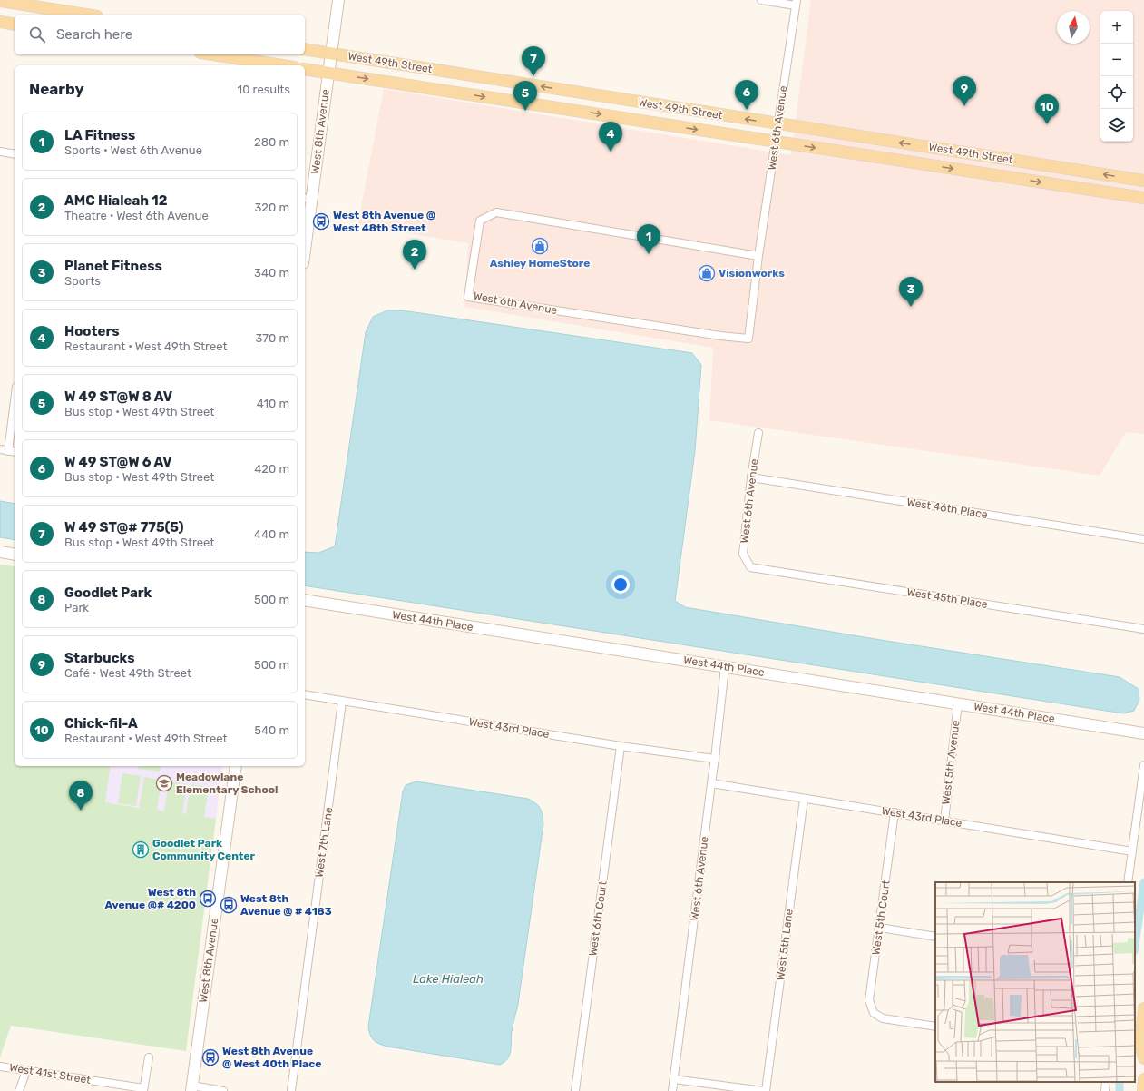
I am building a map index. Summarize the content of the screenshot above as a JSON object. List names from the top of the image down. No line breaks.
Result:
{"streets":{"main road":["West 49th Street"],"street":["West 6th Avenue","West 8th Avenue","West 46th Place","West 45th Place","West 44th Place","West 43rd Place","West 5th Avenue","West 7th Lane","West 5th Court","West 6th Court","West 5th Lane","West 41st Street"]},"crossings":[["West 49th Street","West 6th Avenue"],["West 49th Street","West 8th Avenue"],["West 6th Avenue","West 46th Place"],["West 6th Avenue","West 45th Place"],["West 6th Avenue","West 44th Place"],["West 6th Avenue","West 43rd Place"],["West 44th Place","West 5th Avenue"],["West 43rd Place","West 5th Avenue"],["West 43rd Place","West 7th Lane"],["West 43rd Place","West 5th Court"],["West 43rd Place","West 6th Court"],["West 43rd Place","West 5th Lane"]],"water":["Lake Hialeah"],"places":{"bus stop":["West 8th Avenue @ West 48th Street","West 8th Avenue @# 4200","West 8th Avenue @ # 4183","West 8th Avenue @ West 40th Place"],"shop":["Ashley HomeStore","Visionworks"],"school or university":["Meadowlane Elementary School"],"building":["Goodlet Park Community Center"]},"north":"top","page":{"map_buttons":["+","−"],"search":"Search here","pins":["7","9","6","5","10","4","1","2","3","8"],"heading":["Nearby","10 results"],"list":[{"mark":"1","name":"LA Fitness","note":"Sports · West 6th Avenue","value":"280 m"},{"mark":"2","name":"AMC Hialeah 12","note":"Theatre · West 6th Avenue","value":"320 m"},{"mark":"3","name":"Planet Fitness","note":"Sports","value":"340 m"},{"mark":"4","name":"Hooters","note":"Restaurant · West 49th Street","value":"370 m"},{"mark":"5","name":"W 49 ST@W 8 AV","note":"Bus stop · West 49th Street","value":"410 m"},{"mark":"6","name":"W 49 ST@W 6 AV","note":"Bus stop · West 49th Street","value":"420 m"},{"mark":"7","name":"W 49 ST@# 775(5)","note":"Bus stop · West 49th Street","value":"440 m"},{"mark":"8","name":"Goodlet Park","note":"Park","value":"500 m"},{"mark":"9","name":"Starbucks","note":"Café · West 49th Street","value":"500 m"},{"mark":"10","name":"Chick-fil-A","note":"Restaurant · West 49th Street","value":"540 m"}]}}
